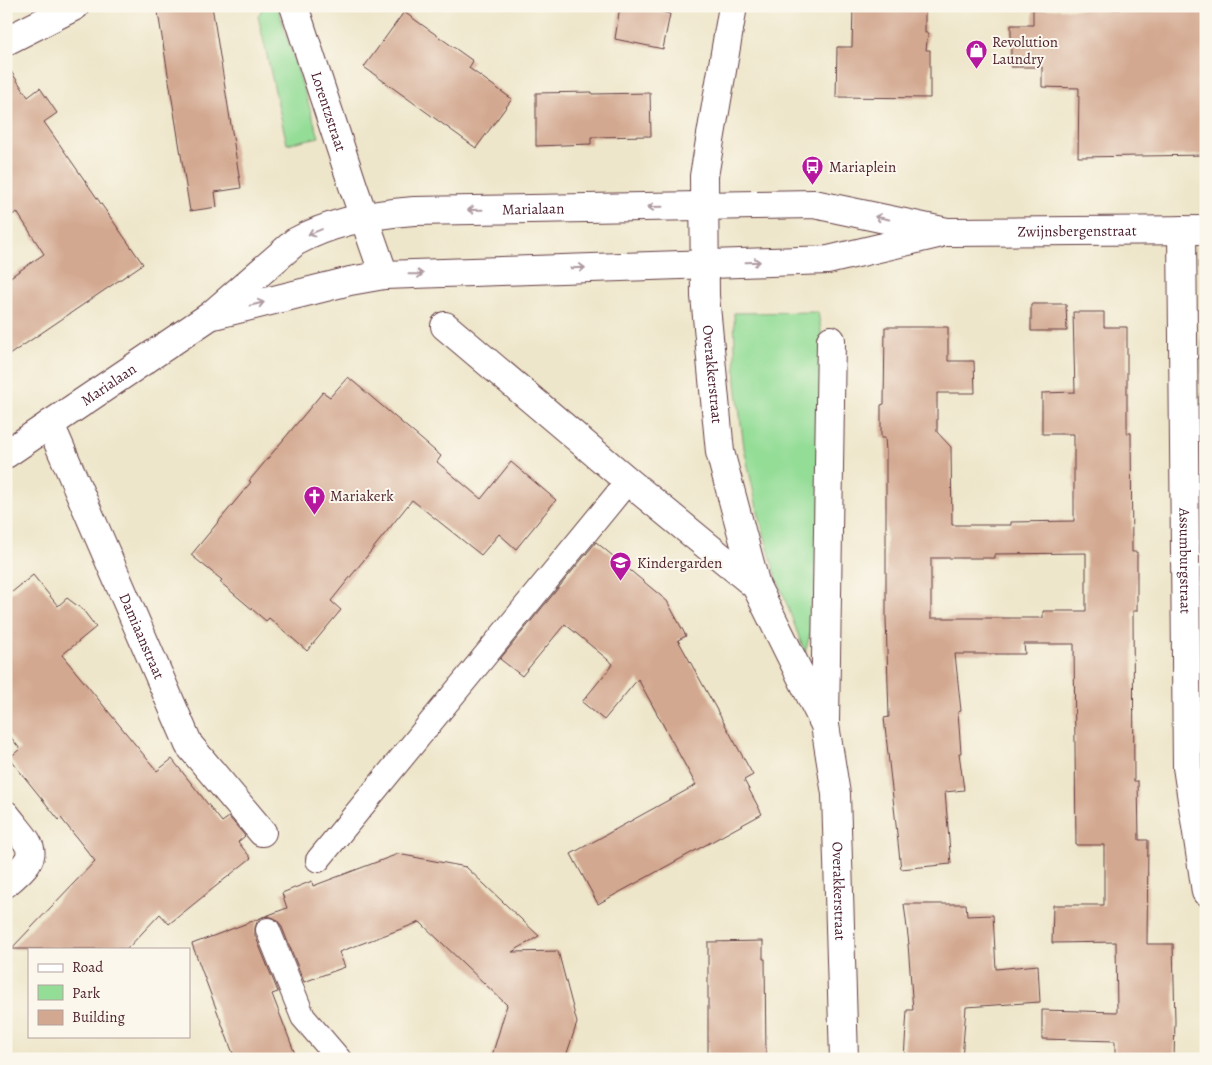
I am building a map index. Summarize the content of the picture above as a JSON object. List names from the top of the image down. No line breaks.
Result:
{"streets":{"street":["Lorentzstraat","Marialaan","Zwijnsbergenstraat","Overakkerstraat","Assumburgstraat","Damiaanstraat"]},"crossings":[["Lorentzstraat","Marialaan"],["Marialaan","Zwijnsbergenstraat"],["Marialaan","Overakkerstraat"],["Marialaan","Damiaanstraat"],["Zwijnsbergenstraat","Overakkerstraat"],["Zwijnsbergenstraat","Assumburgstraat"]],"places":{"shop":["Revolution Laundry"],"bus stop":["Mariaplein"],"church":["Mariakerk"],"school or university":["Kindergarden"]},"legend":["Road","Park","Building"]}
